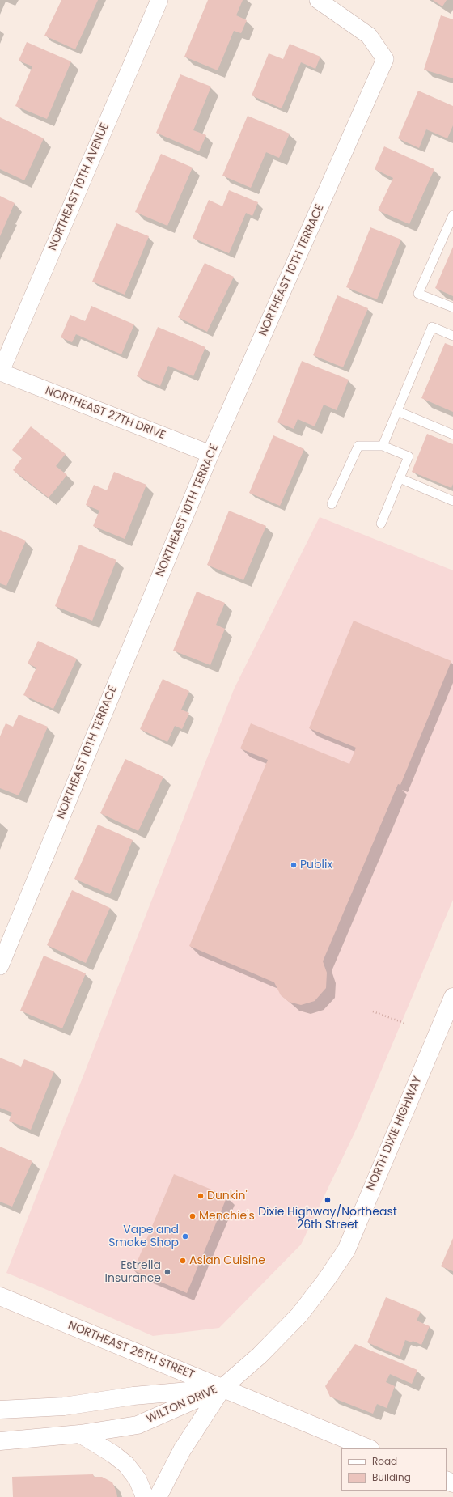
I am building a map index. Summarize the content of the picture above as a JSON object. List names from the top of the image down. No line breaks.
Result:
{"streets":{"main road":["NORTH DIXIE HIGHWAY","NORTHEAST 26TH STREET","WILTON DRIVE"],"street":["NORTHEAST 10TH AVENUE","NORTHEAST 10TH TERRACE","NORTHEAST 27TH DRIVE"]},"crossings":[["NORTHEAST 10TH AVENUE","NORTHEAST 27TH DRIVE"],["NORTHEAST 10TH TERRACE","NORTHEAST 27TH DRIVE"],["NORTH DIXIE HIGHWAY","NORTHEAST 26TH STREET"],["NORTH DIXIE HIGHWAY","WILTON DRIVE"],["NORTHEAST 26TH STREET","WILTON DRIVE"]],"places":["Publix","Dunkin'","Dixie Highway/Northeast 26th Street","Menchie's","Vape and Smoke Shop","Asian Cuisine","Estrella Insurance"],"legend":["Road","Building"]}
